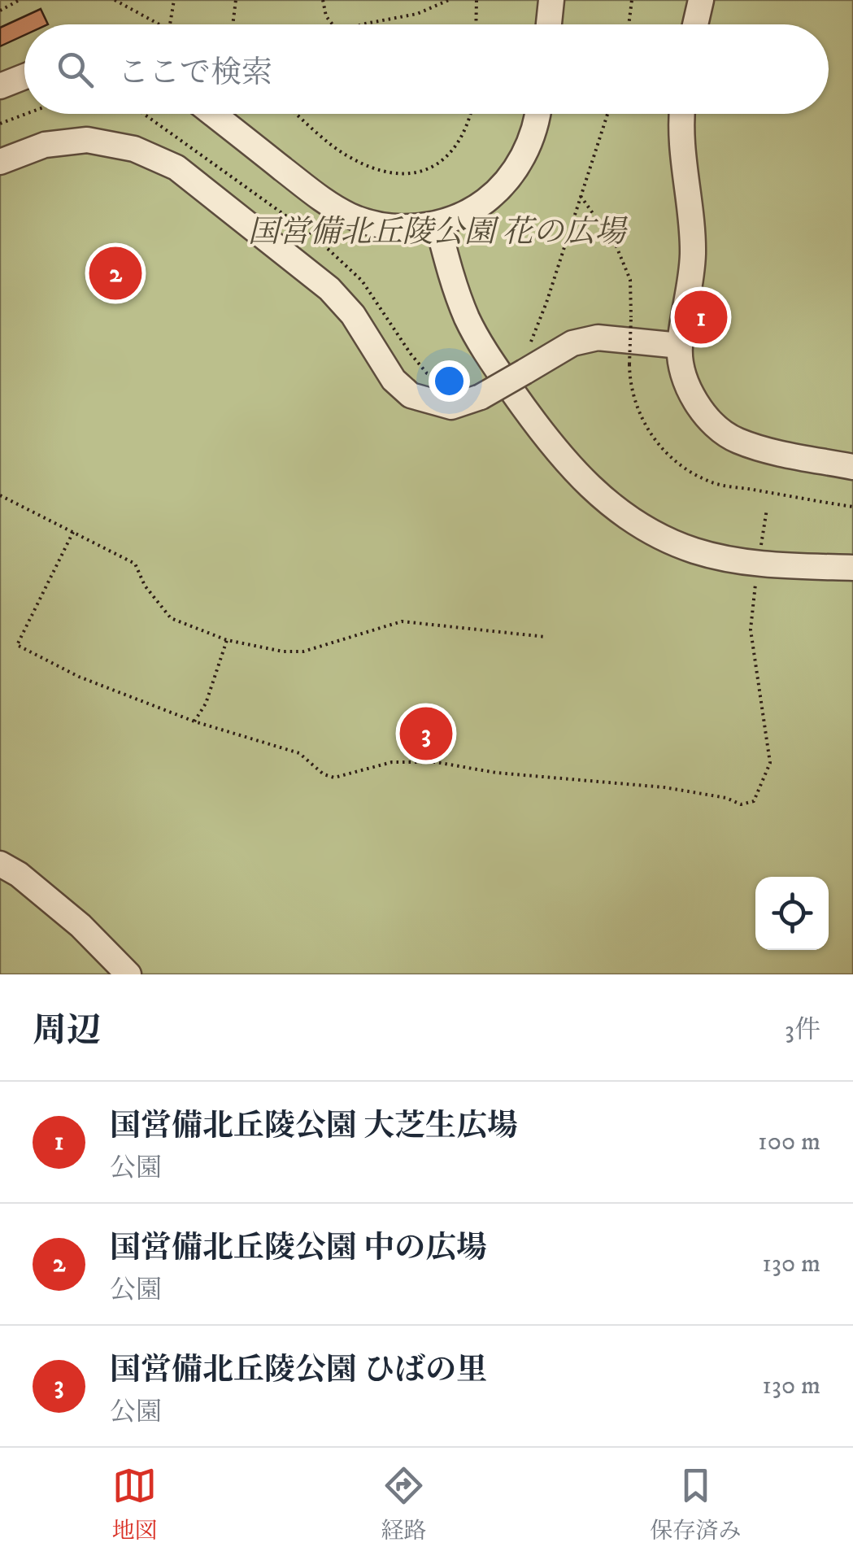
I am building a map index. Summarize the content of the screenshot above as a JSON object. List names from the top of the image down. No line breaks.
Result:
{"parks":["国営備北丘陵公園 花の広場"],"page":{"search":"ここで検索","pins":["2","1","3"],"heading":["周辺","3件"],"list":[{"mark":"1","name":"国営備北丘陵公園 大芝生広場","note":"公園","value":"100 m"},{"mark":"2","name":"国営備北丘陵公園 中の広場","note":"公園","value":"130 m"},{"mark":"3","name":"国営備北丘陵公園 ひばの里","note":"公園","value":"130 m"}],"nav":["地図","経路","保存済み"]}}
